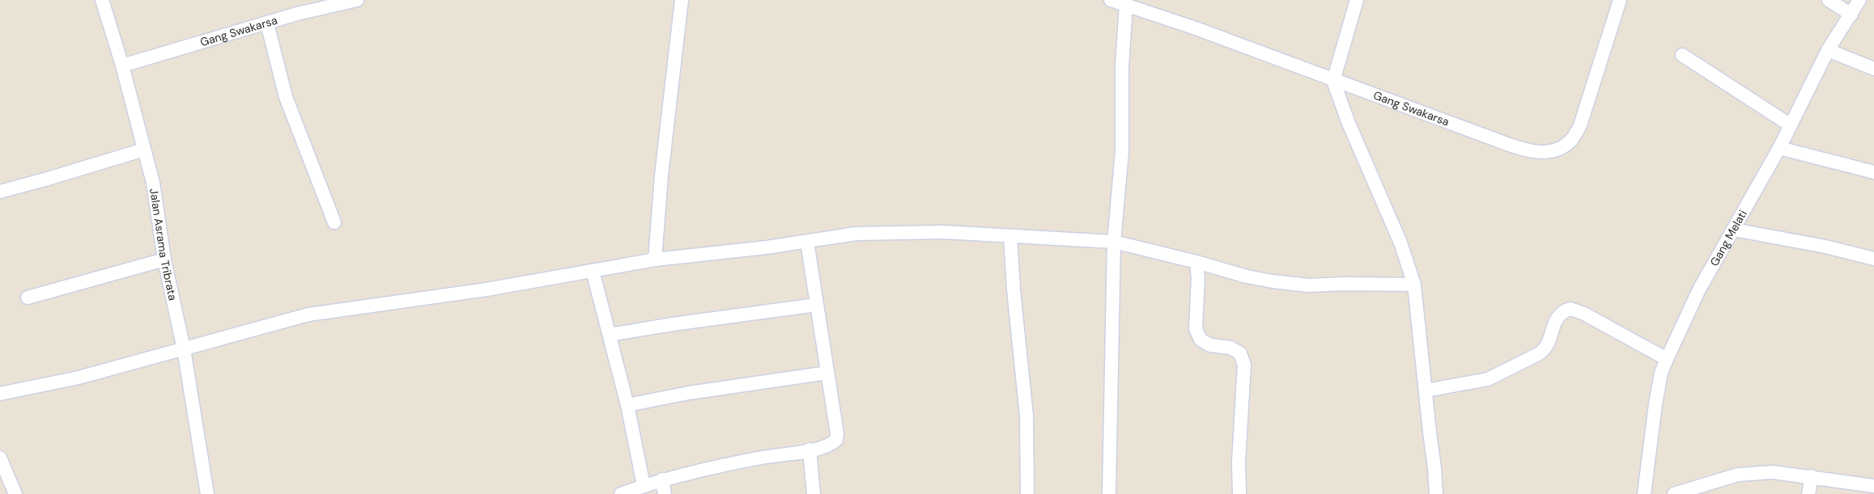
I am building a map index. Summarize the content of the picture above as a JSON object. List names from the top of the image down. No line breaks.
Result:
{"streets":{"street":["Gang Swakarsa","Gang Melati","Jalan Asrama Tribrata"]},"crossings":[["Gang Swakarsa","Jalan Asrama Tribrata"]]}
